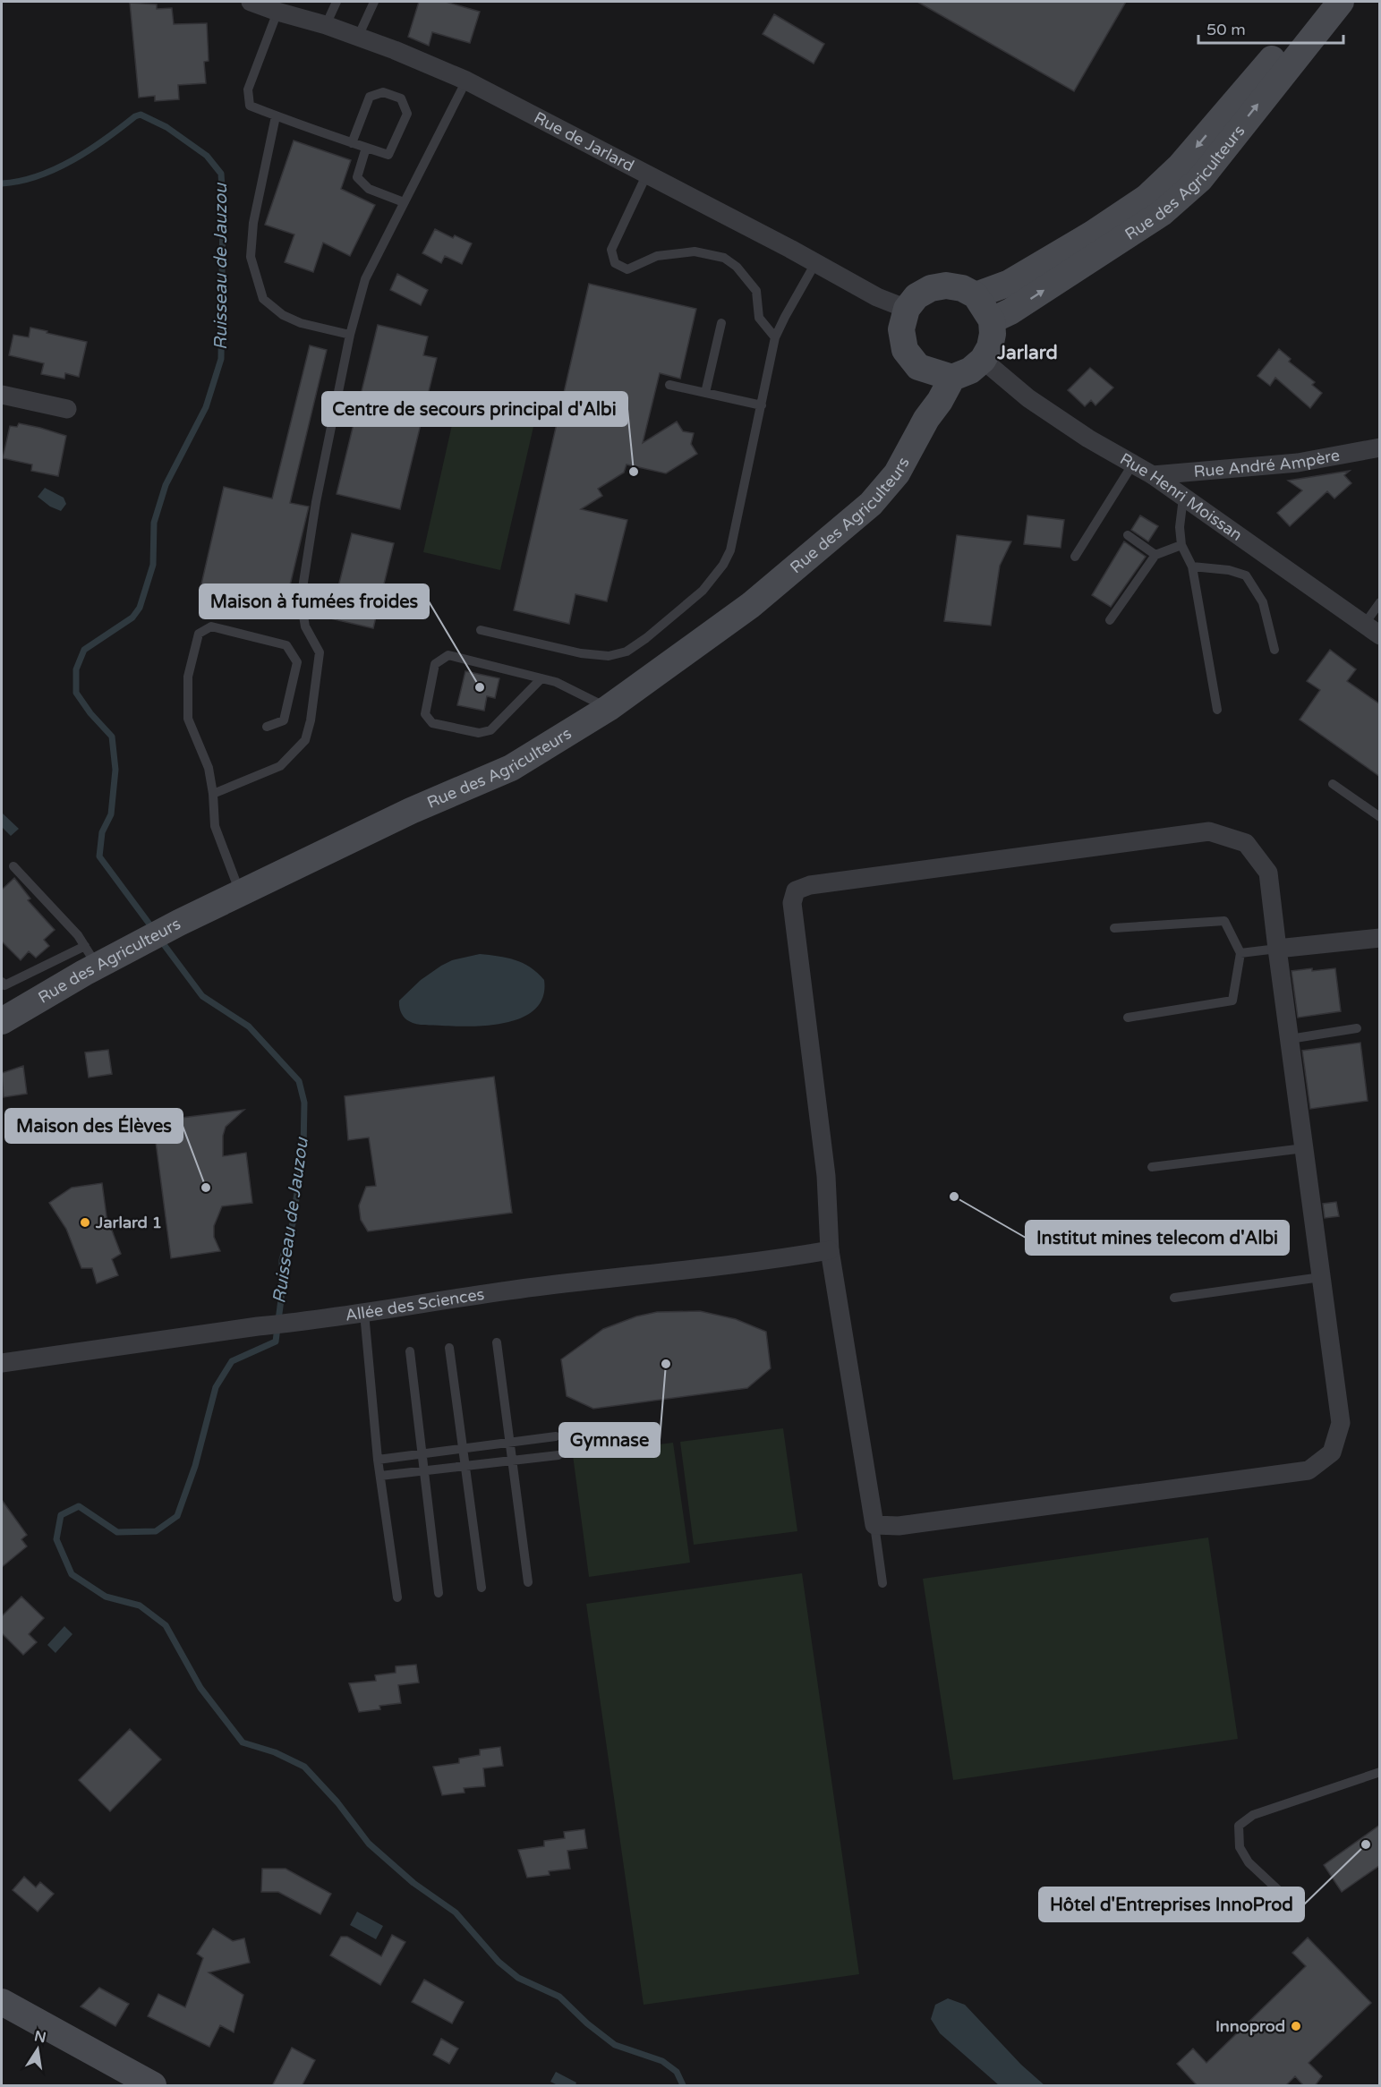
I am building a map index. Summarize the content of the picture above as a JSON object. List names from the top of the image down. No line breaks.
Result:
{"streets":{"street":["Rue de Jarlard","Rue des Agriculteurs","Rue André Ampère","Rue Henri Moissan","Allée des Sciences"]},"crossings":[["Rue de Jarlard","Rue des Agriculteurs"],["Rue de Jarlard","Rue Henri Moissan"],["Rue des Agriculteurs","Rue Henri Moissan"],["Rue André Ampère","Rue Henri Moissan"]],"districts":["Jarlard"],"water":["Ruisseau de Jauzou"],"places":["Centre de secours principal d'Albi","Maison à fumées froides","Maison des Élèves","Institut mines telecom d'Albi","Jarlard 1","Gymnase","Hôtel d'Entreprises InnoProd","Innoprod"],"scale_bar":"50 m","north":"top"}
